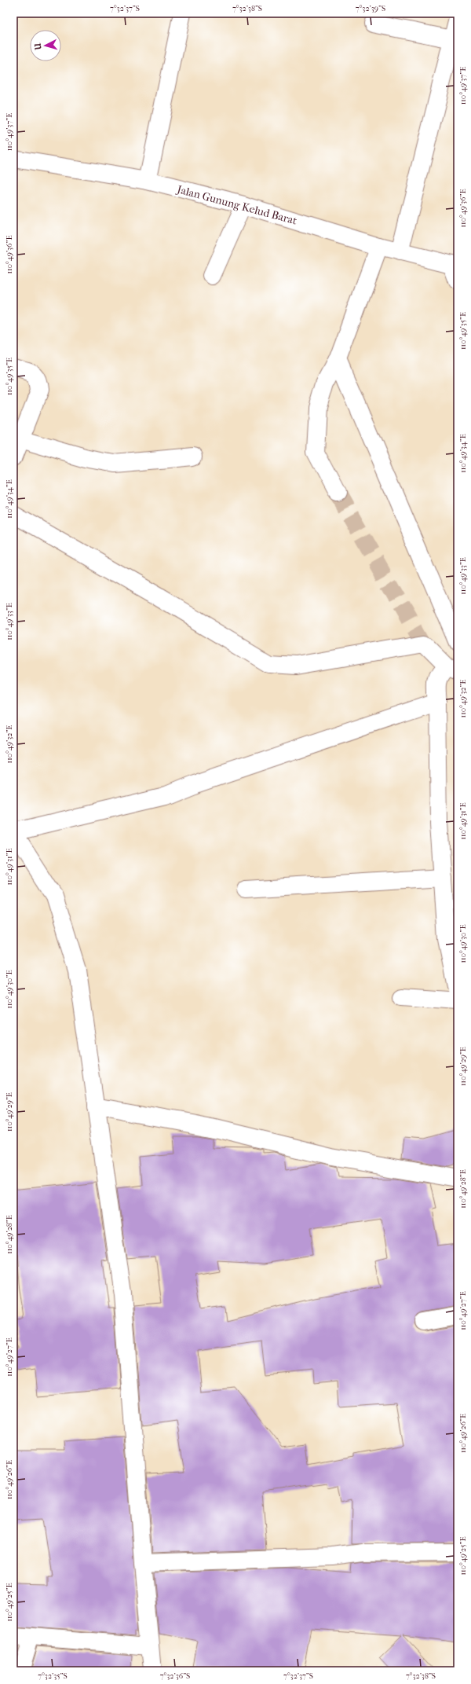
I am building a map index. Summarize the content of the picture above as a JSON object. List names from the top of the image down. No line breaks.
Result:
{"streets":{"street":["Jalan Gunung Kelud Barat"]},"north":"left","coordinates":["7°32'37\"S","7°32'38\"S","7°32'39\"S","110°49'37\"E","110°49'36\"E","110°49'35\"E","110°49'34\"E","110°49'33\"E","110°49'32\"E","110°49'31\"E","110°49'30\"E","110°49'29\"E","110°49'28\"E","110°49'27\"E","110°49'26\"E","110°49'25\"E","7°32'35\"S","7°32'36\"S"]}
